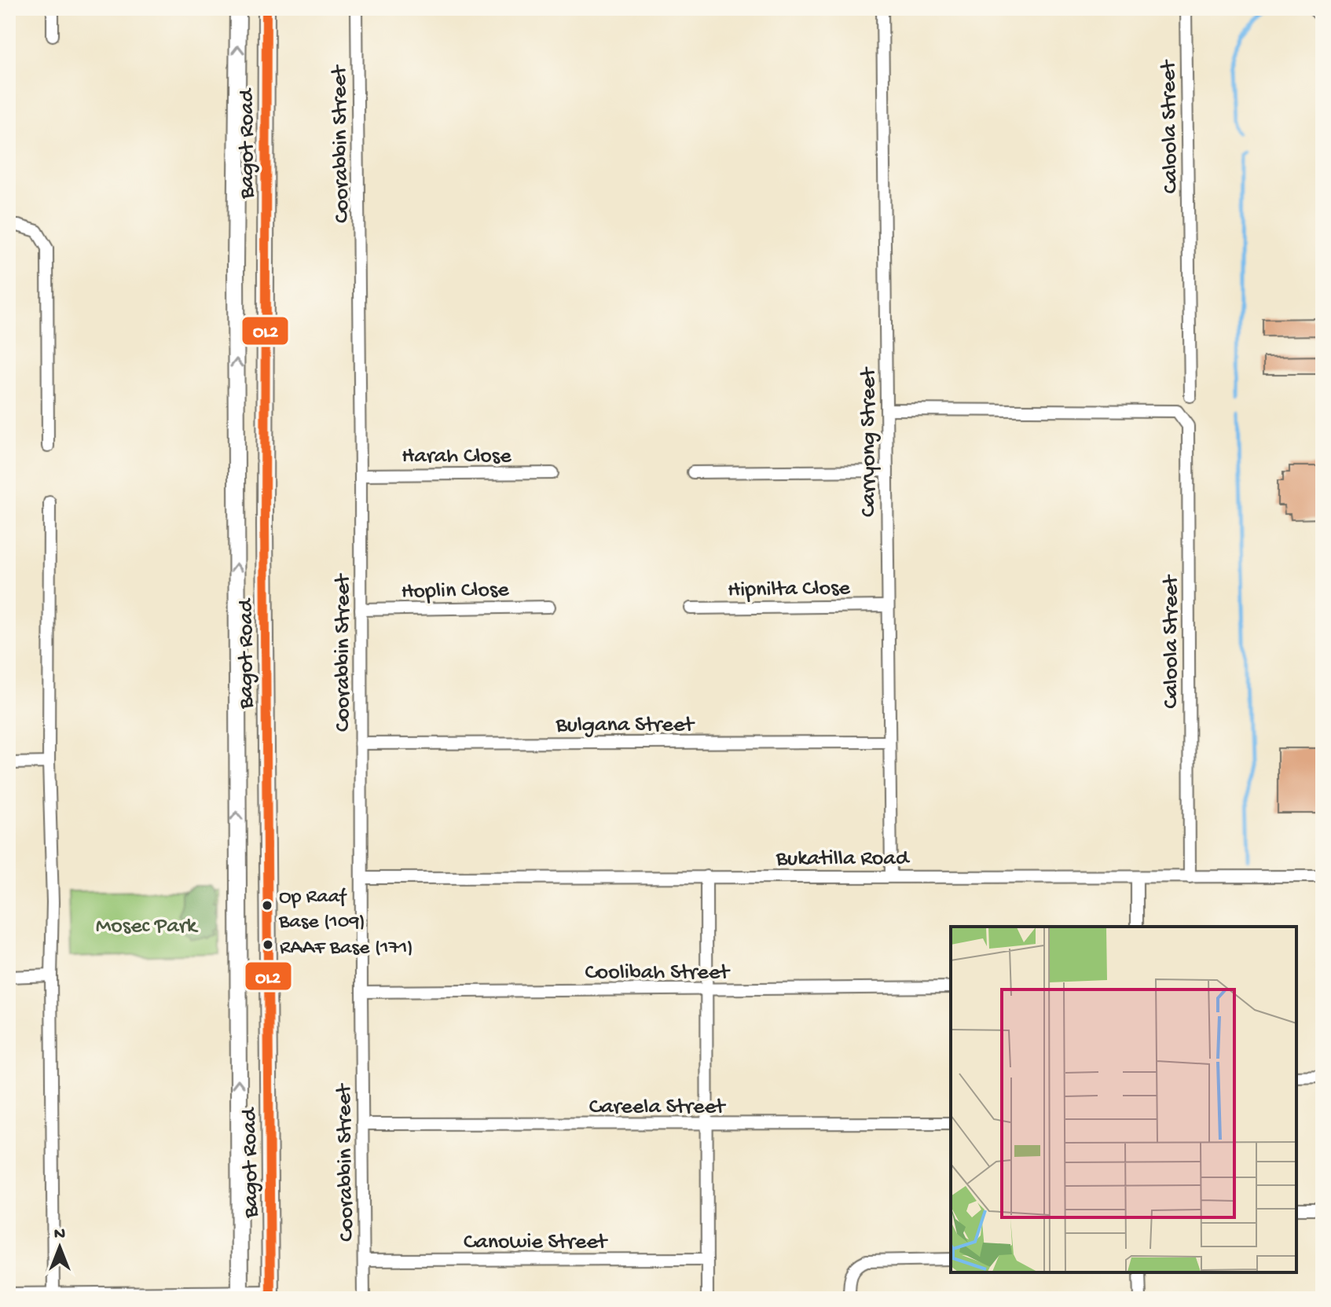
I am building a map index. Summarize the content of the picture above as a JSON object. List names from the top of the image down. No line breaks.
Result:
{"streets":{"main road":["Bagot Road"],"street":["Caloola Street","Coorabbin Street","Carryong Street","Harah Close","Hipnilta Close","Hoplin Close","Bulgana Street","Bukatilla Road","Coolibah Street","Careela Street","Canowie Street"]},"crossings":[["Caloola Street","Carryong Street"],["Caloola Street","Bukatilla Road"],["Coorabbin Street","Harah Close"],["Coorabbin Street","Hoplin Close"],["Coorabbin Street","Bulgana Street"],["Coorabbin Street","Bukatilla Road"],["Coorabbin Street","Coolibah Street"],["Coorabbin Street","Careela Street"],["Coorabbin Street","Canowie Street"],["Carryong Street","Hipnilta Close"],["Carryong Street","Bulgana Street"],["Carryong Street","Bukatilla Road"]],"parks":["Mosec Park"],"places":["Op Raaf Base (109)","RAAF Base (171)"],"lines":["transit line OL2"],"north":"top"}
